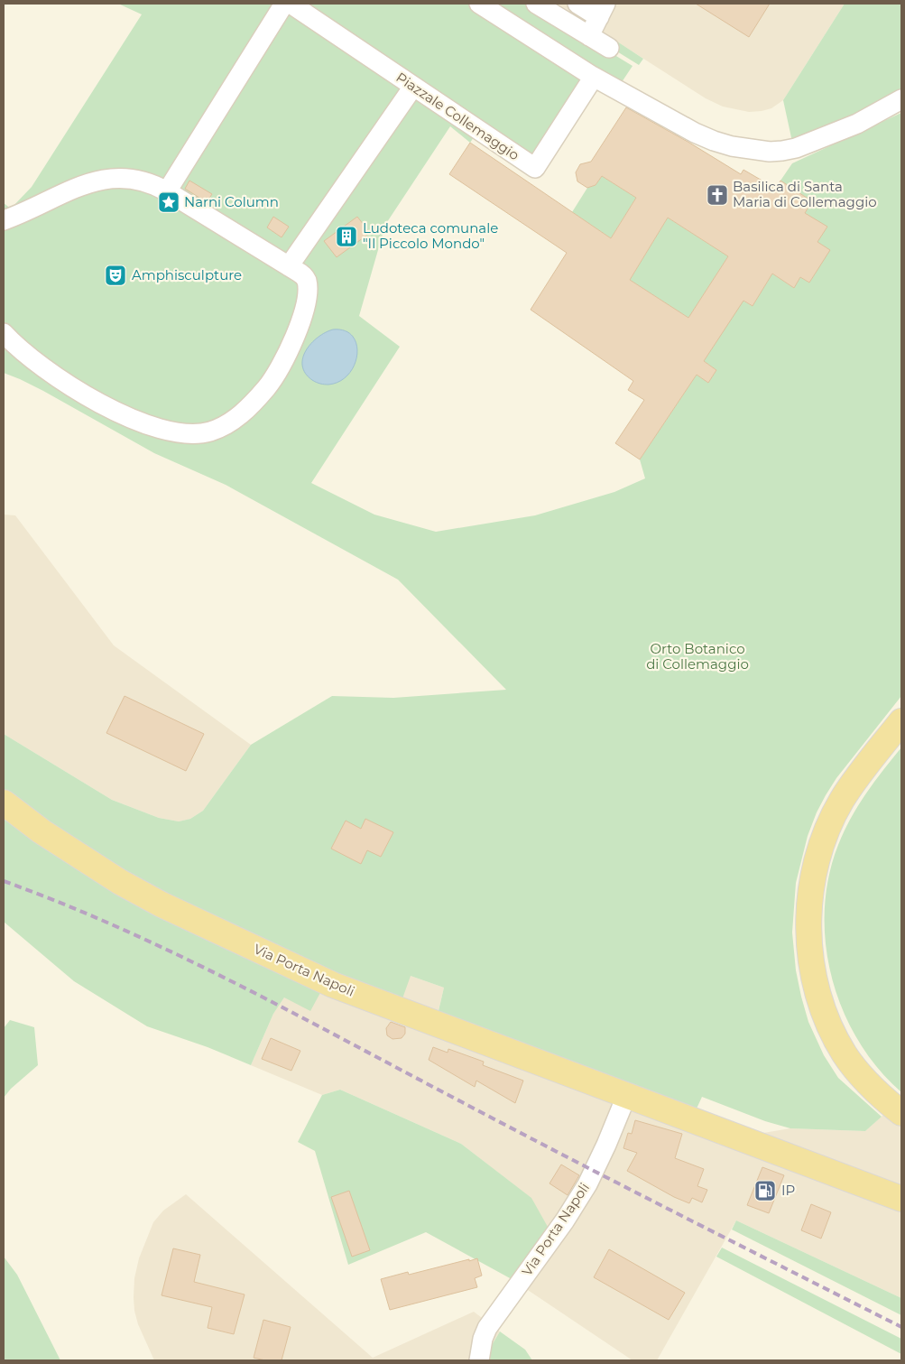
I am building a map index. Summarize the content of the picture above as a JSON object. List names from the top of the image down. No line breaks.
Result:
{"streets":{"main road":["Via Porta Napoli"],"street":["Piazzale Collemaggio"]},"parks":["Orto Botanico di Collemaggio"],"places":{"church":["Basilica di Santa Maria di Collemaggio"],"place":["Narni Column"],"building":["Ludoteca comunale \"Il Piccolo Mondo\""],"theatre":["Amphisculpture"],"fuel station":["IP"]}}
